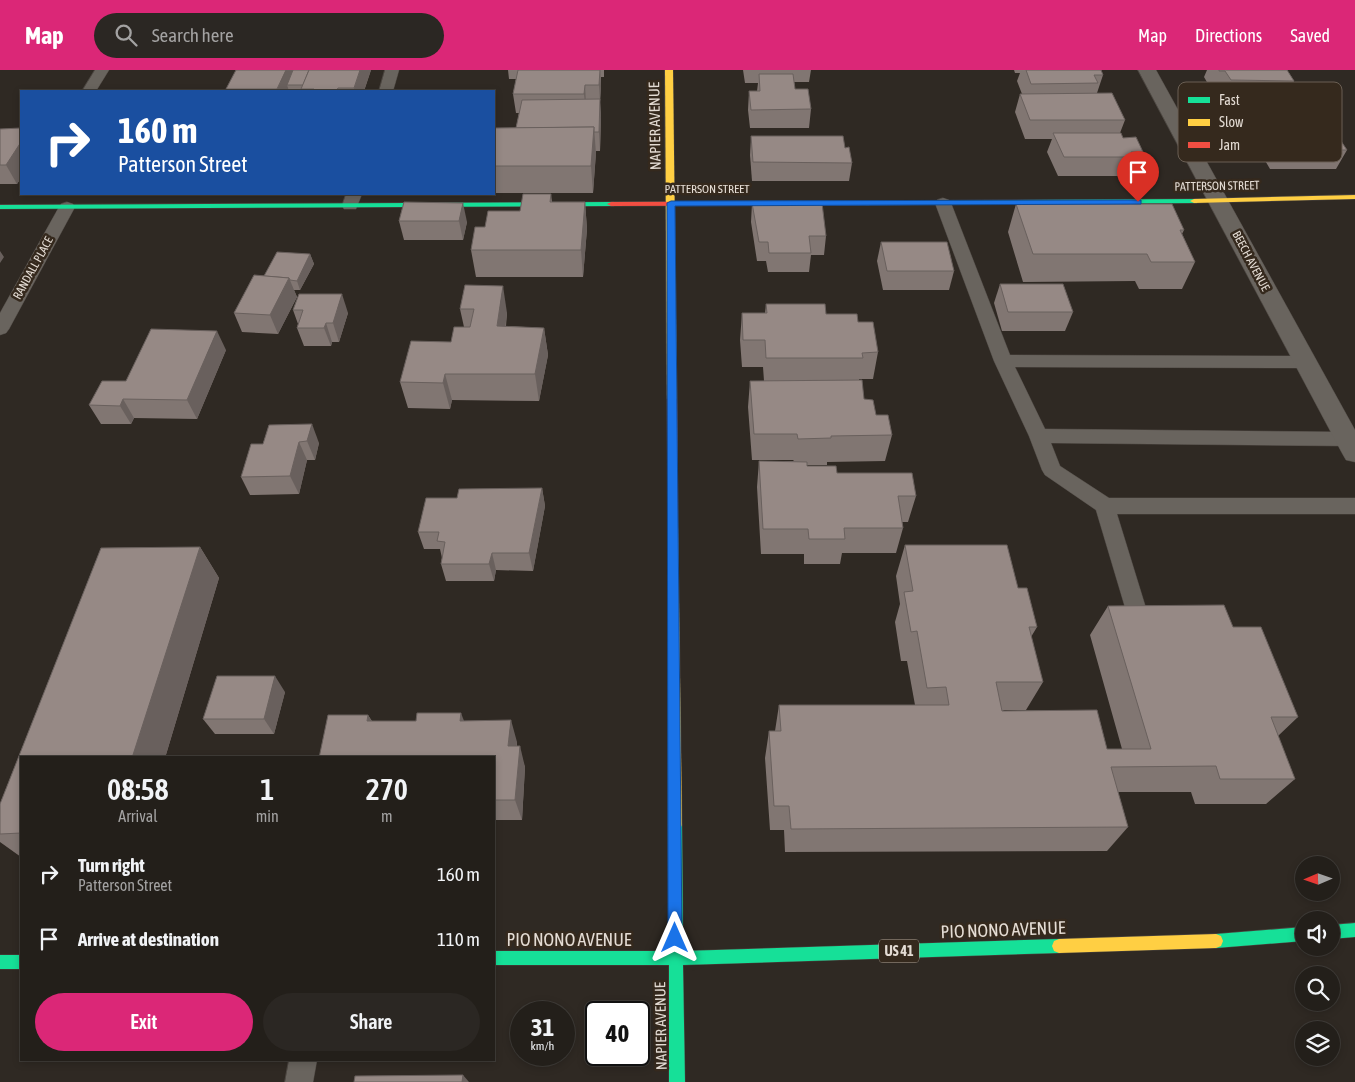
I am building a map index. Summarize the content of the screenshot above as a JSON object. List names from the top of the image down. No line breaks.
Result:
{"streets":{"street":["NAPIER AVENUE","PATTERSON STREET","BEECH AVENUE","PIO NONO AVENUE","US 41"],"lane":["RANDALL PLACE"]},"crossings":[["NAPIER AVENUE","PATTERSON STREET"],["NAPIER AVENUE","PIO NONO AVENUE"],["PATTERSON STREET","BEECH AVENUE"],["PATTERSON STREET","RANDALL PLACE"]],"legend":["Fast","Slow","Jam"],"north":"left","page":{"header":"Map","search":"Search here","nav":["Map","Directions","Saved"],"turn":["160 m","Patterson Street"],"eta":["08:58","Arrival","1","min","270","m"],"list":[{"name":"Turn right","note":"Patterson Street","value":"160 m"},{"name":"Arrive at destination","value":"110 m"}],"buttons":["Exit","Share"],"speed":"31 km/h","limit":"40"}}
